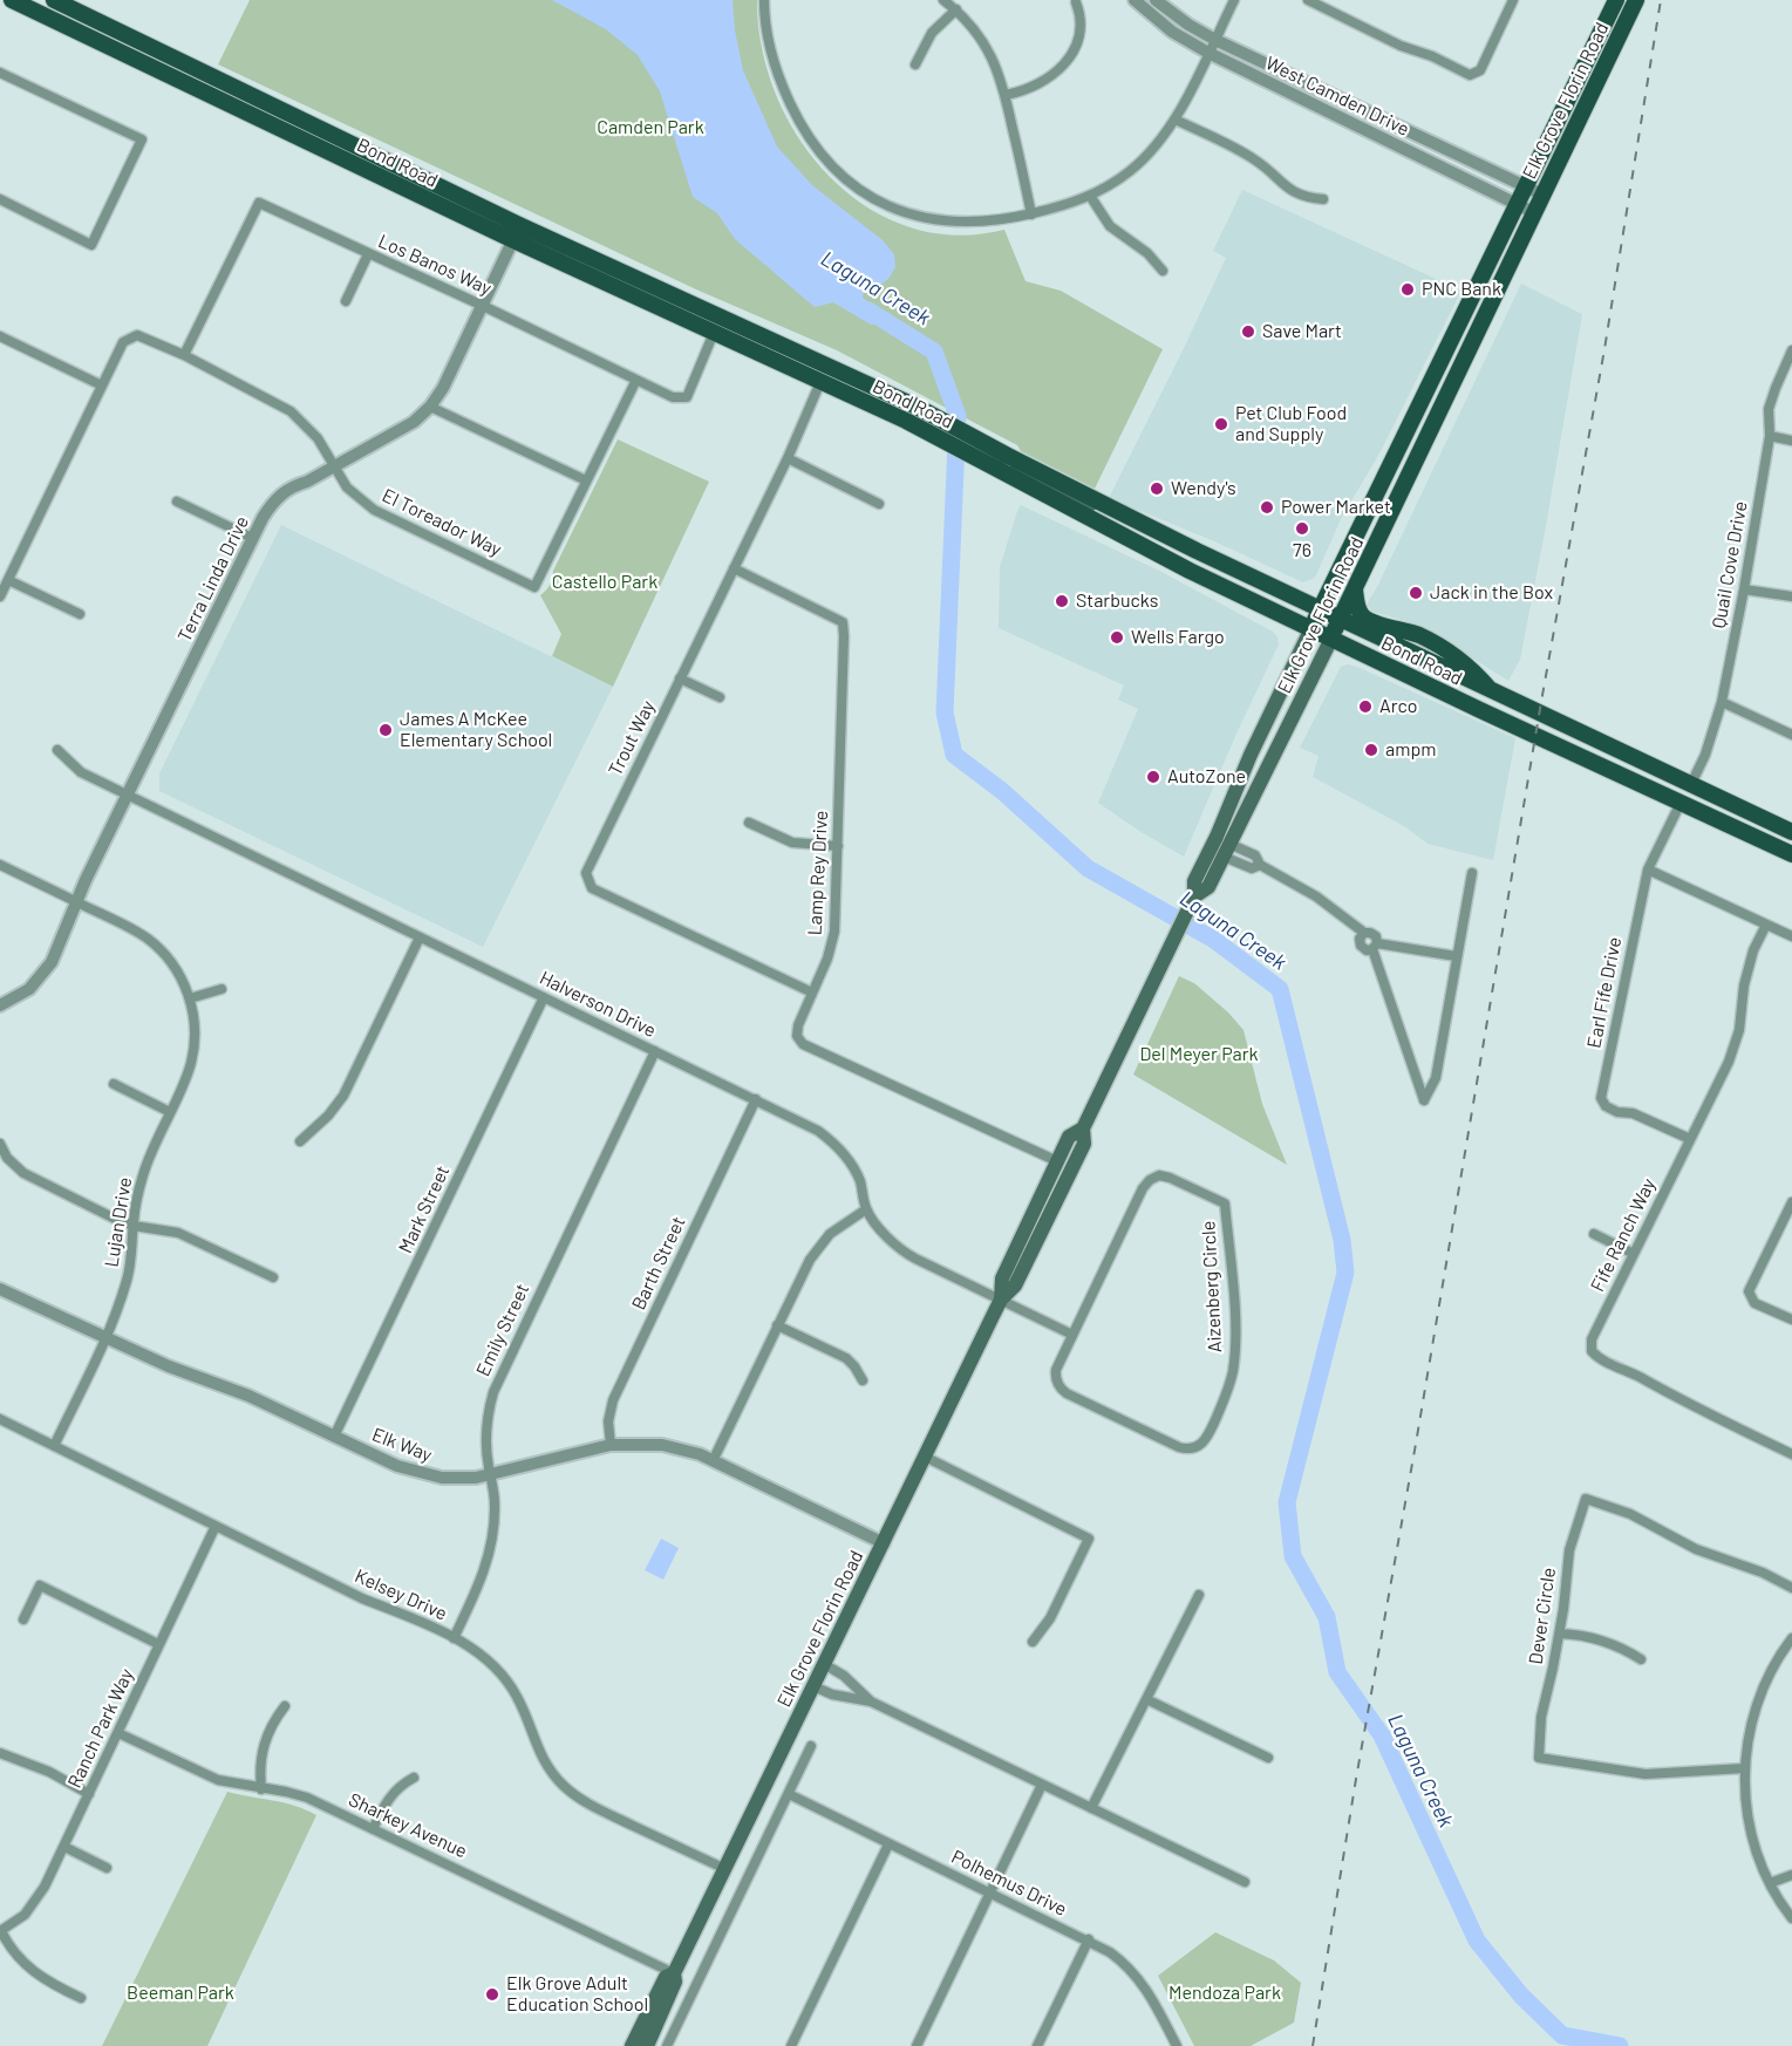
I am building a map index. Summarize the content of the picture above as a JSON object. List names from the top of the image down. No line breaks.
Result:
{"streets":{"main road":["Elk Grove Florin Road","Bond Road"],"street":["West Camden Drive","Los Banos Way","El Toreador Way","Quail Cove Drive","Terra Linda Drive","Trout Way","Lamp Rey Drive","Earl Fife Drive","Halverson Drive","Mark Street","Lujan Drive","Fife Ranch Way","Barth Street","Aizenberg Circle","Emily Street","Elk Way","Kelsey Drive","Dever Circle","Ranch Park Way","Sharkey Avenue","Polhemus Drive"]},"crossings":[["West Camden Drive","Elk Grove Florin Road"],["Elk Grove Florin Road","Bond Road"],["Elk Grove Florin Road","Lamp Rey Drive"],["Elk Grove Florin Road","Halverson Drive"],["Elk Grove Florin Road","Elk Way"],["Elk Grove Florin Road","Kelsey Drive"],["Elk Grove Florin Road","Sharkey Avenue"],["Bond Road","Los Banos Way"],["Bond Road","Quail Cove Drive"],["Bond Road","Terra Linda Drive"],["Bond Road","Trout Way"],["Bond Road","Earl Fife Drive"],["Los Banos Way","El Toreador Way"],["Los Banos Way","Terra Linda Drive"],["El Toreador Way","Terra Linda Drive"],["Terra Linda Drive","Halverson Drive"],["Terra Linda Drive","Lujan Drive"],["Trout Way","Lamp Rey Drive"],["Earl Fife Drive","Fife Ranch Way"],["Halverson Drive","Mark Street"],["Halverson Drive","Barth Street"],["Halverson Drive","Emily Street"],["Mark Street","Elk Way"],["Lujan Drive","Elk Way"],["Lujan Drive","Kelsey Drive"],["Barth Street","Elk Way"],["Emily Street","Elk Way"],["Emily Street","Kelsey Drive"],["Kelsey Drive","Ranch Park Way"],["Ranch Park Way","Sharkey Avenue"]],"water":["Laguna Creek"],"parks":["Camden Park","Castello Park","Del Meyer Park","Beeman Park","Mendoza Park"],"places":["PNC Bank","Save Mart","Pet Club Food and Supply","Wendy's","Power Market","76","Jack in the Box","Starbucks","Wells Fargo","Arco","James A McKee Elementary School","ampm","AutoZone","Elk Grove Adult Education School"]}
